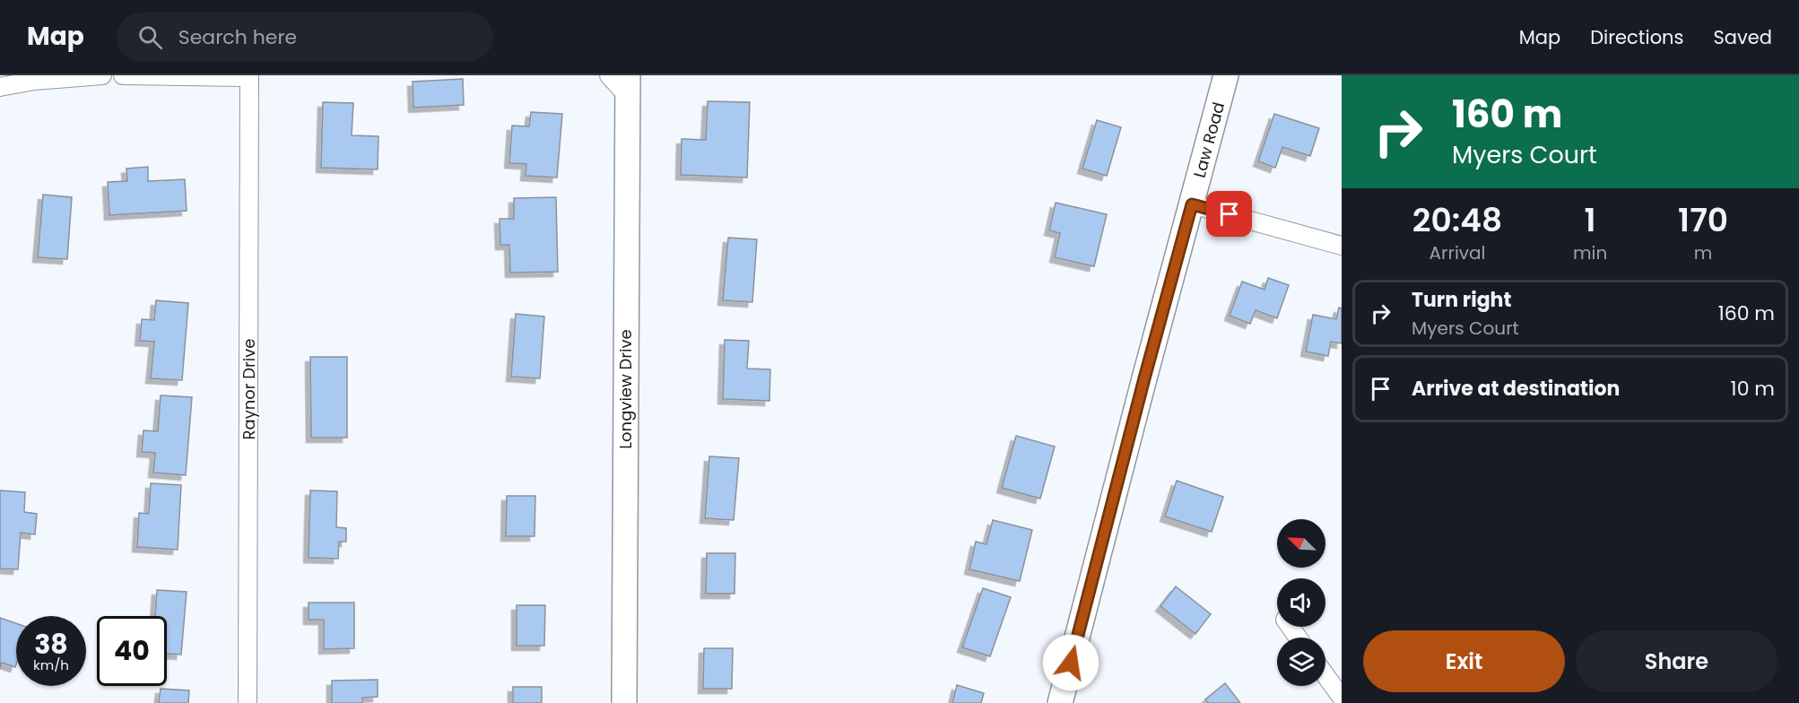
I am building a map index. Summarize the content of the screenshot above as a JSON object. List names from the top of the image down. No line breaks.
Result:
{"streets":{"street":["Law Road","Raynor Drive","Longview Drive"]},"north":"top left","page":{"header":"Map","search":"Search here","nav":["Map","Directions","Saved"],"turn":["160 m","Myers Court"],"eta":["20:48","Arrival","1","min","170","m"],"list":[{"name":"Turn right","note":"Myers Court","value":"160 m"},{"name":"Arrive at destination","value":"10 m"}],"speed":"38 km/h","limit":"40","buttons":["Exit","Share"]}}
